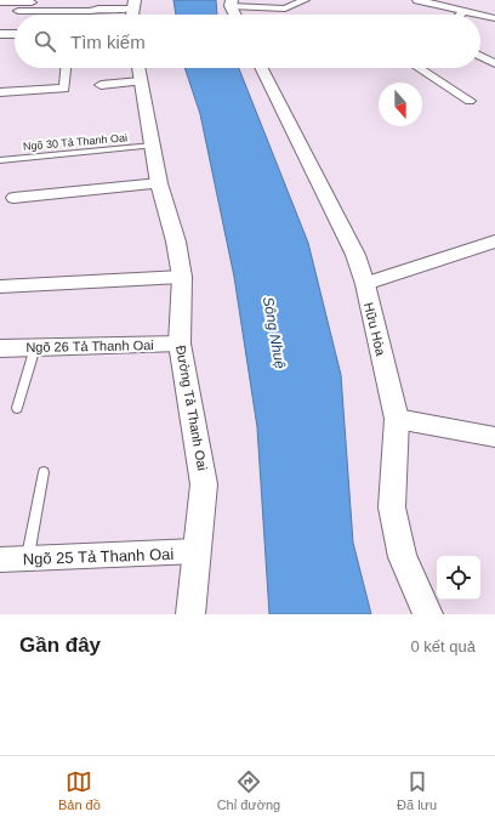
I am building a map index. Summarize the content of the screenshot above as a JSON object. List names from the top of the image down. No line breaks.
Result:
{"streets":{"street":["Hữu Hòa","Ngõ 26 Tả Thanh Oai","Đường Tả Thanh Oai","Ngõ 25 Tả Thanh Oai"],"lane":["Ngõ 30 Tả Thanh Oai"]},"crossings":[["Ngõ 30 Tả Thanh Oai","Đường Tả Thanh Oai"],["Ngõ 26 Tả Thanh Oai","Đường Tả Thanh Oai"],["Đường Tả Thanh Oai","Ngõ 25 Tả Thanh Oai"]],"water":["Sông Nhuệ"],"north":"bottom","page":{"search":"Tìm kiếm","heading":["Gần đây","0 kết quả"],"nav":["Bản đồ","Chỉ đường","Đã lưu"]}}
